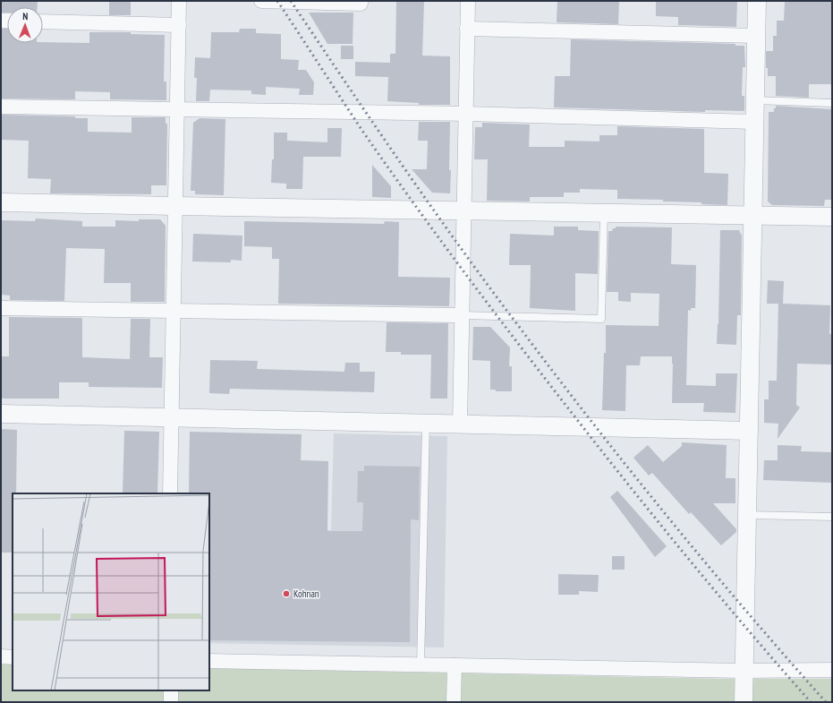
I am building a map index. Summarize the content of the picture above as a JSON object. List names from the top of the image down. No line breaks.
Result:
{"places":["Kohnan"],"north":"top"}
